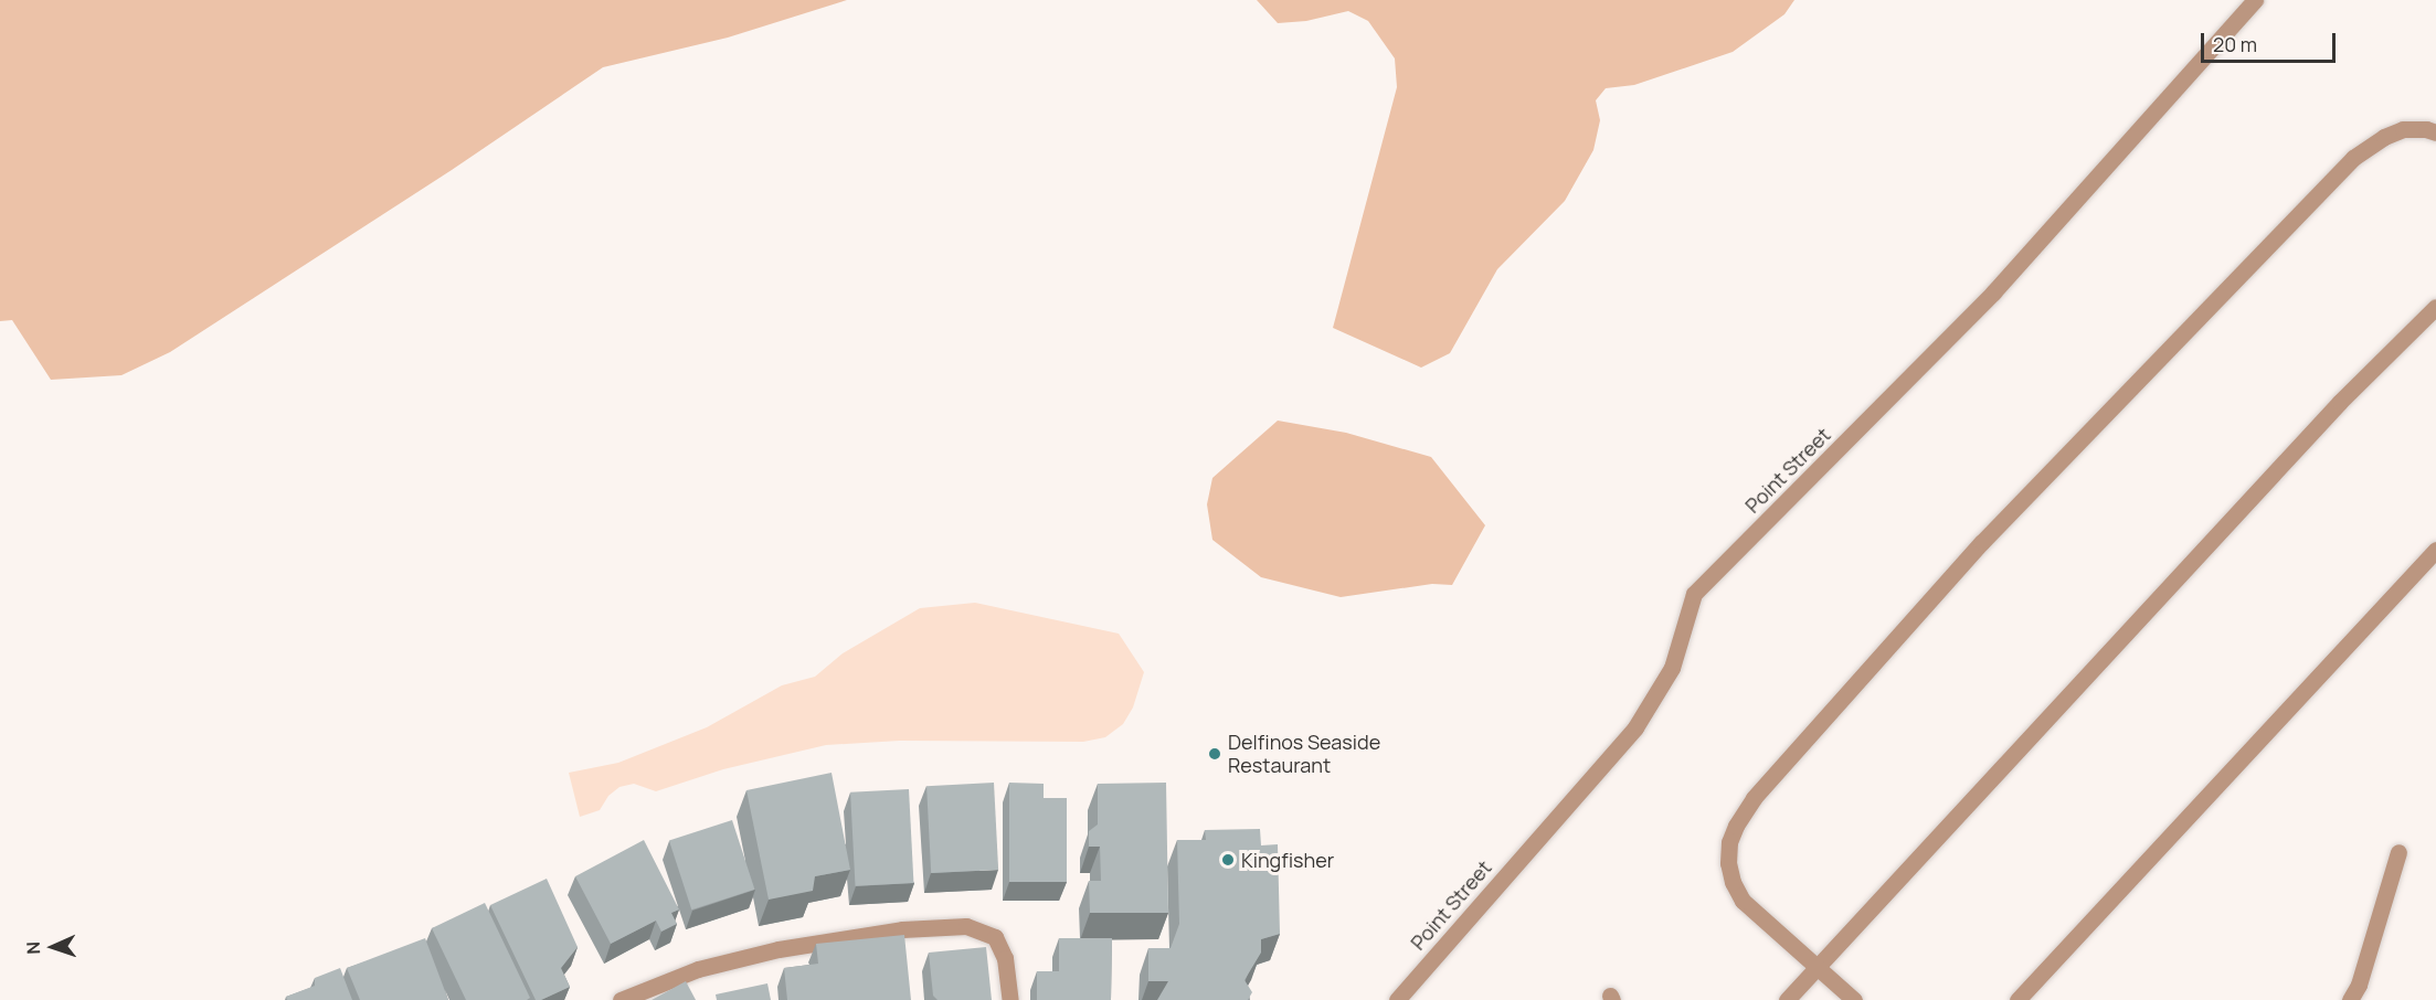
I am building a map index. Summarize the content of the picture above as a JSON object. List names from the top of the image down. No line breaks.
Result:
{"streets":{"street":["Point Street"]},"places":["Delfinos Seaside Restaurant","Kingfisher"],"scale_bar":"20 m","north":"left"}
